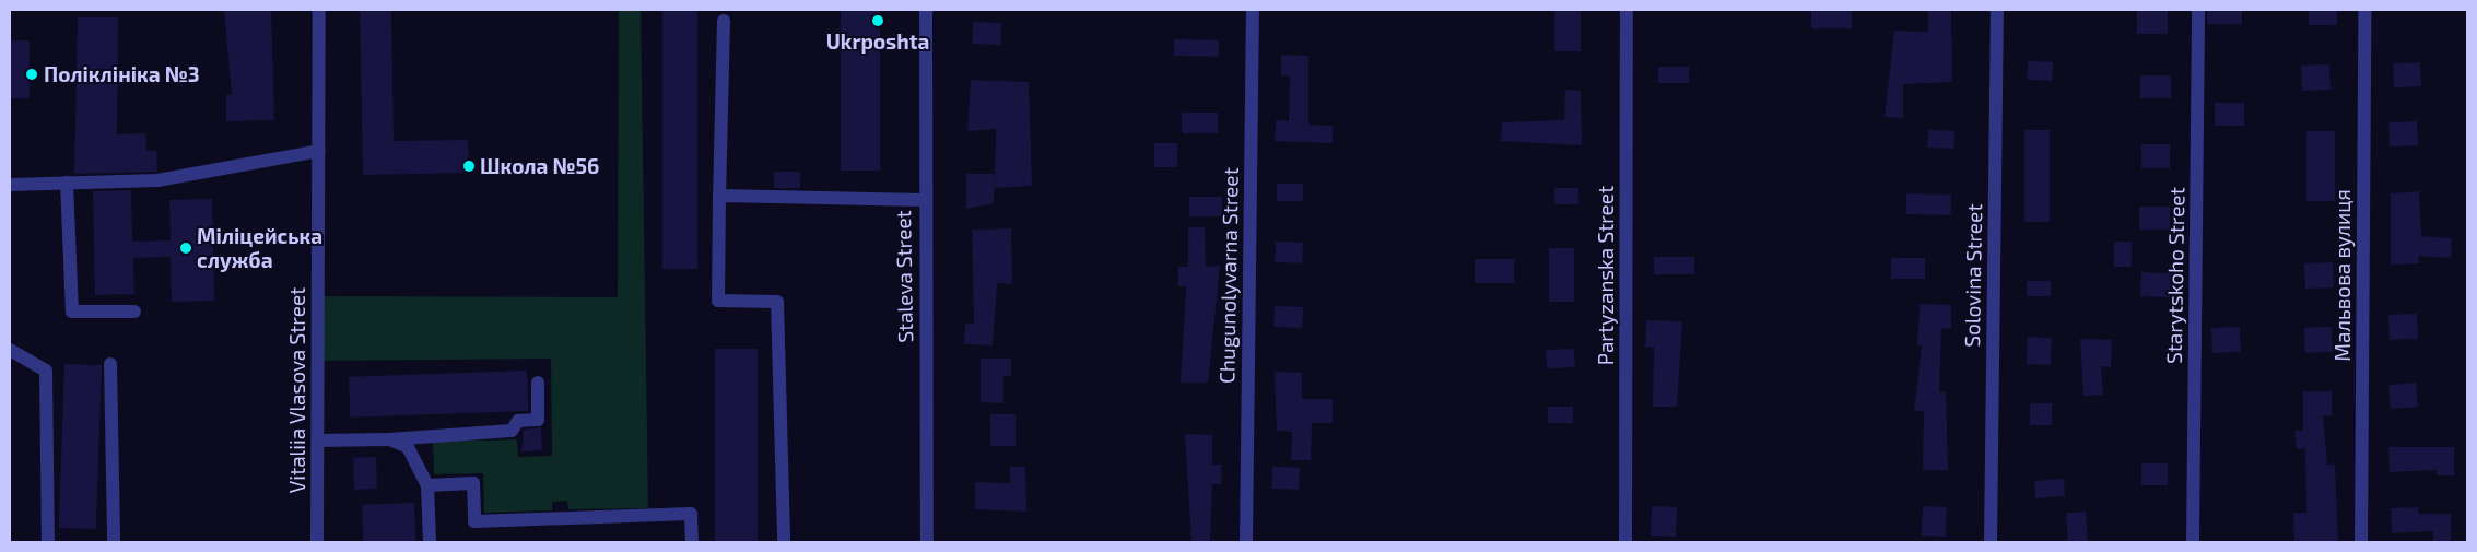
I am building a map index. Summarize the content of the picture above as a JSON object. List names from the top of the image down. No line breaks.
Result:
{"streets":{"street":["Chugunolyvarna Street","Partyzanska Street","Solovina Street","Starytskoho Street","Мальвова вулиця","Staleva Street","Vitaliia Vlasova Street"]},"places":["Ukrposhta","Поліклініка №3","Школа №56","Міліцейська служба"]}
